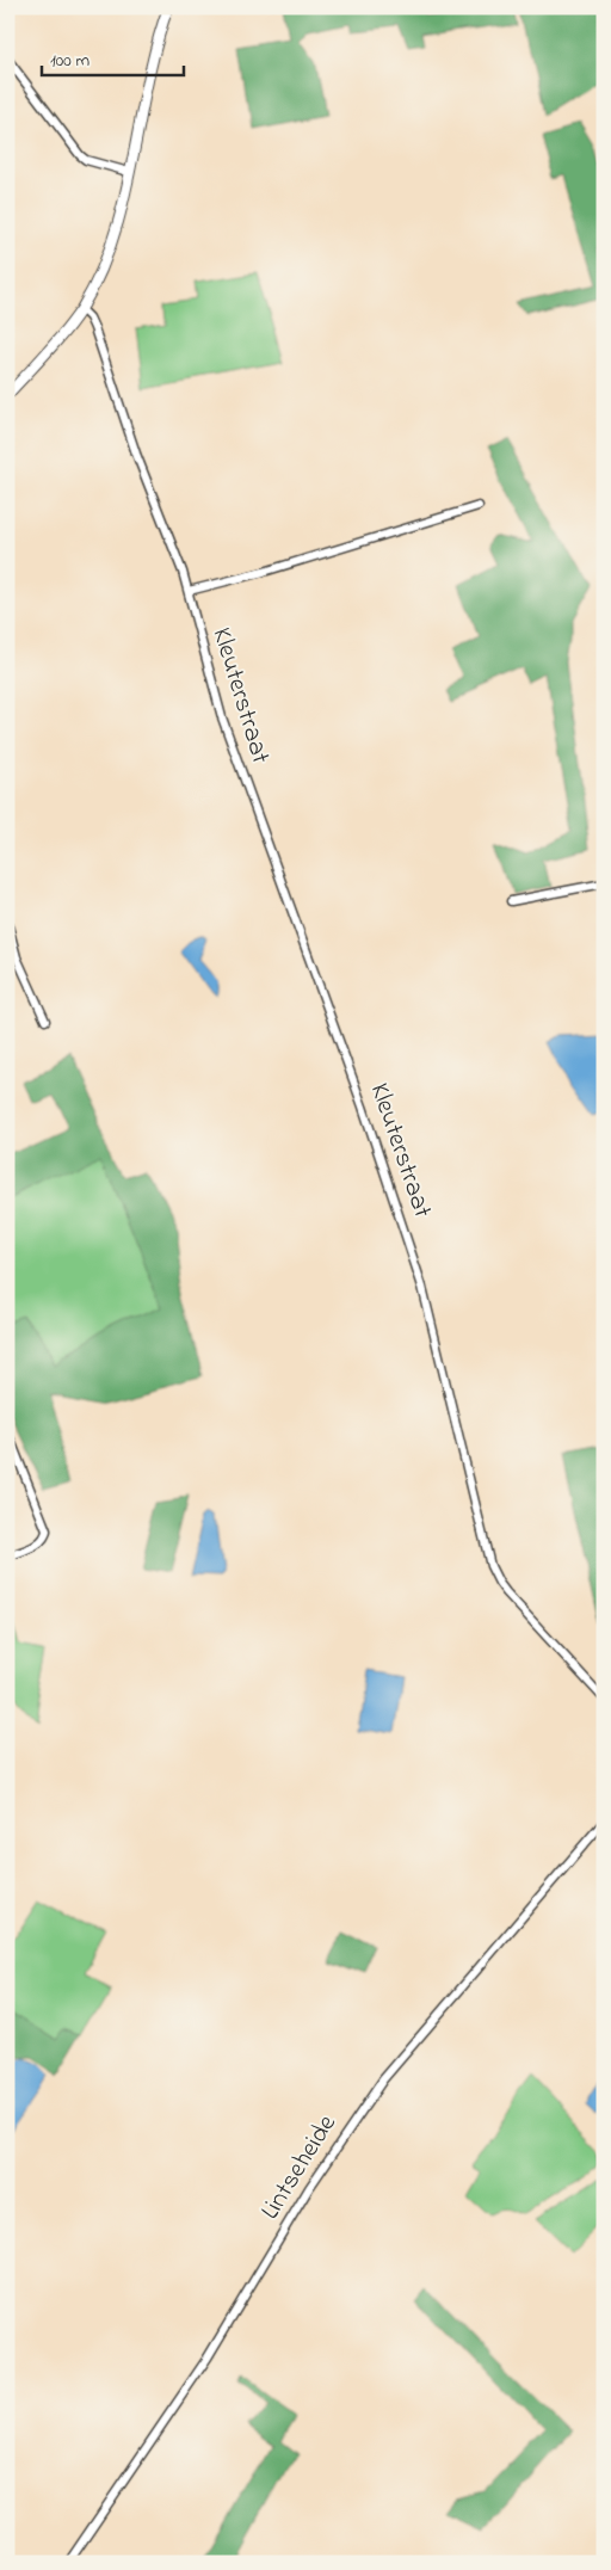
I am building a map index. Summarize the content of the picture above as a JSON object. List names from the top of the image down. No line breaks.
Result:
{"streets":{"street":["Kleuterstraat","Lintseheide"]},"scale_bar":"100 m"}
